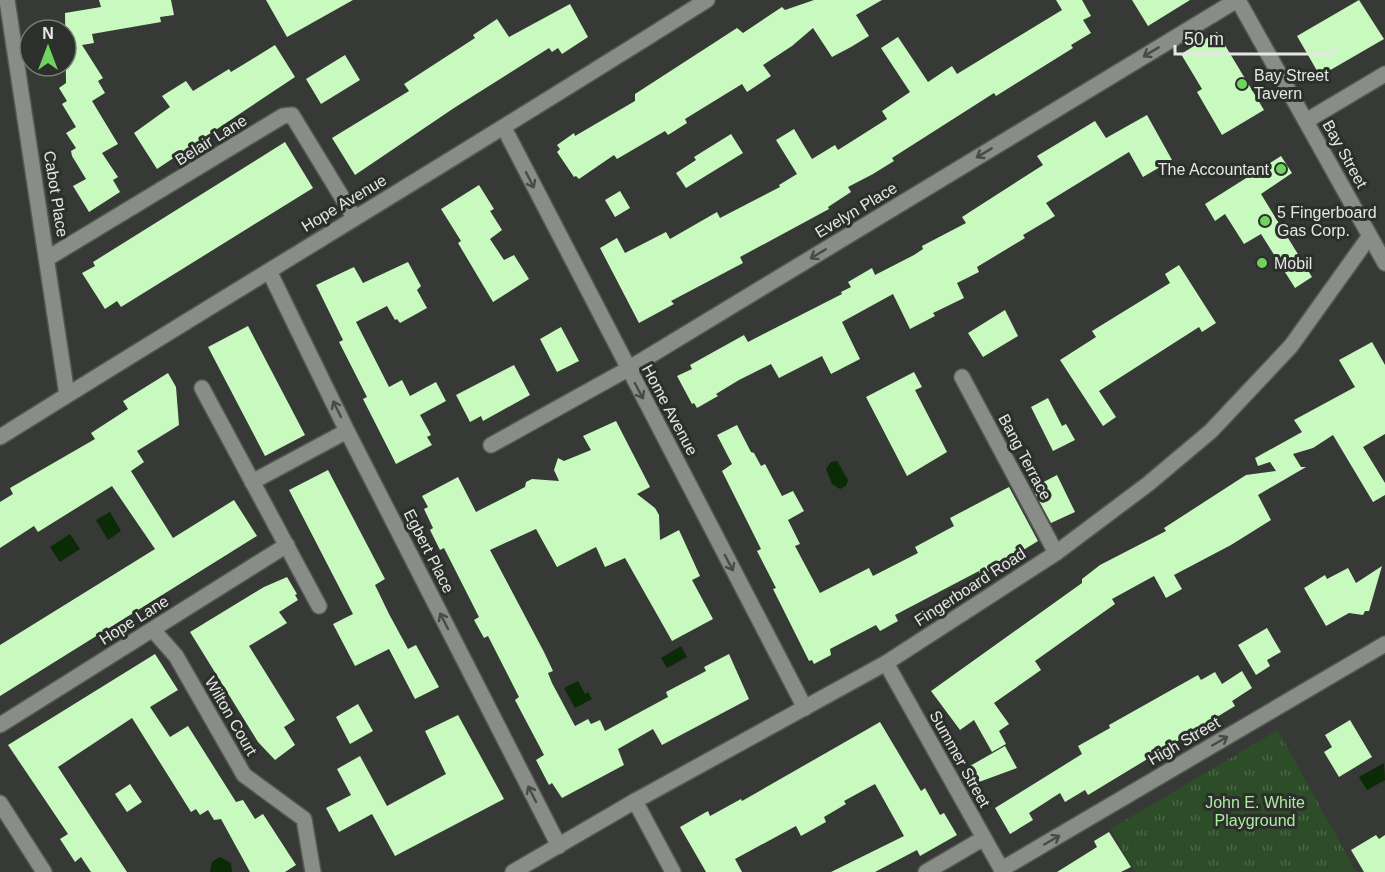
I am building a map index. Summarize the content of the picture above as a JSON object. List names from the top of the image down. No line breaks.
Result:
{"streets":{"street":["Belair Lane","Bay Street","Cabot Place","Hope Avenue","Evelyn Place","Home Avenue","Bang Terrace","Egbert Place","Fingerboard Road","Hope Lane","Wilton Court","High Street","Summer Street"]},"crossings":[["Belair Lane","Cabot Place"],["Belair Lane","Hope Avenue"],["Bay Street","Evelyn Place"],["Bay Street","Fingerboard Road"],["Cabot Place","Hope Avenue"],["Hope Avenue","Home Avenue"],["Hope Avenue","Egbert Place"],["Evelyn Place","Home Avenue"],["Home Avenue","Fingerboard Road"],["Bang Terrace","Fingerboard Road"],["Egbert Place","Fingerboard Road"],["Fingerboard Road","Summer Street"],["Hope Lane","Wilton Court"],["High Street","Summer Street"]],"one_way":["Evelyn Place","Home Avenue","High Street"],"parks":["John E. White Playground"],"places":["Bay Street Tavern","The Accountant","5 Fingerboard Gas Corp.","Mobil"],"scale_bar":"50 m","north":"top"}
